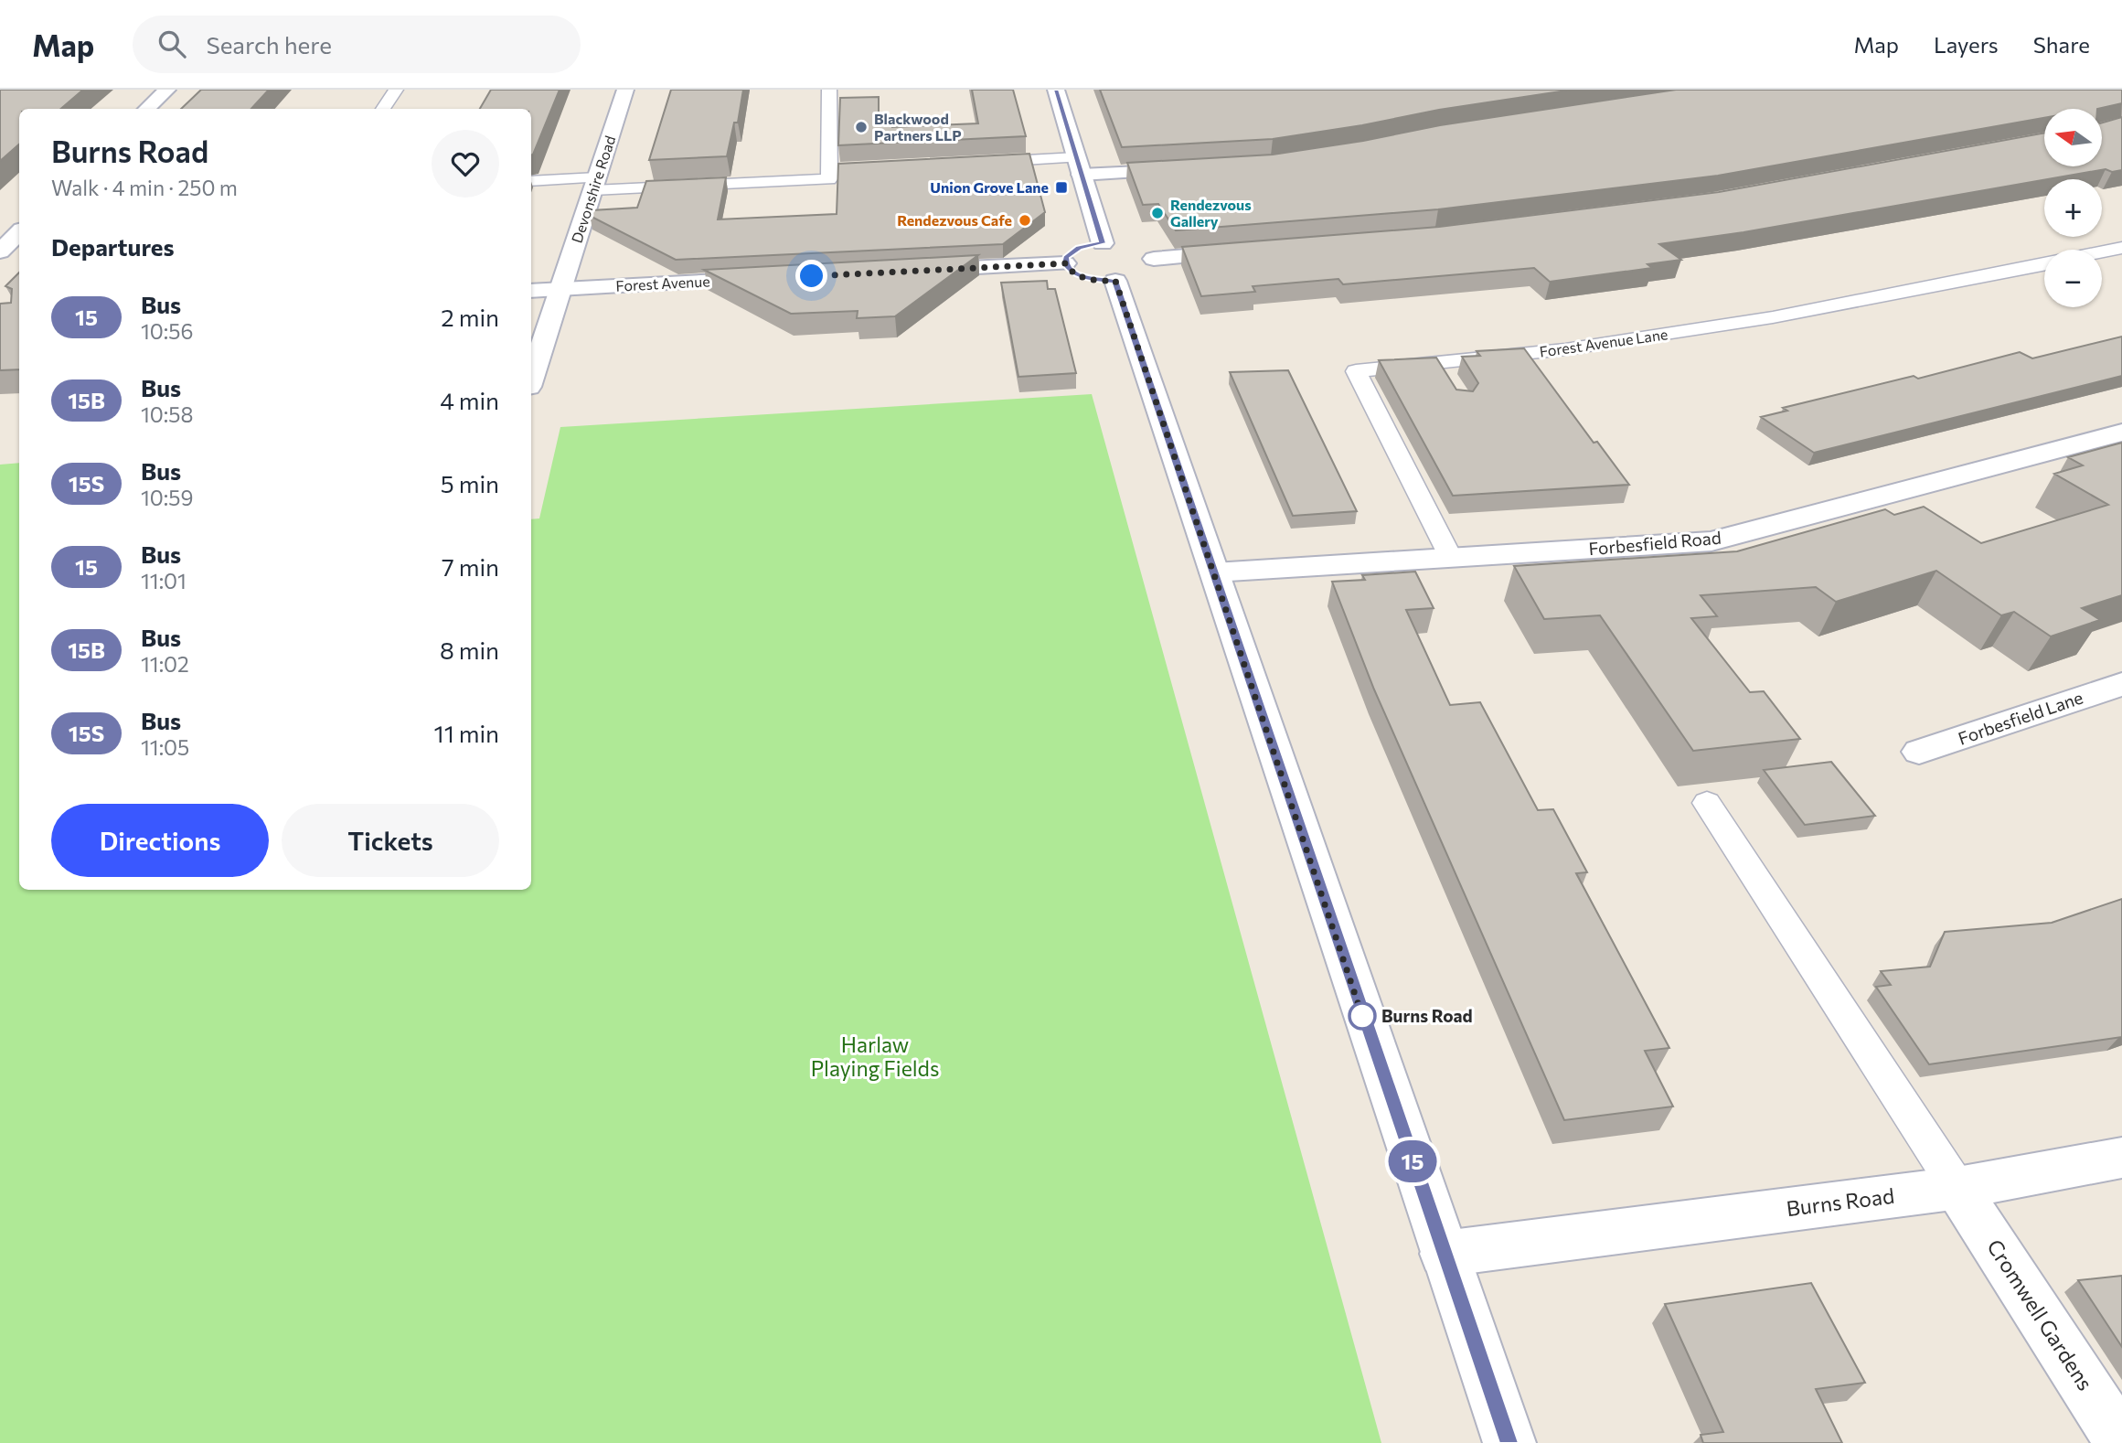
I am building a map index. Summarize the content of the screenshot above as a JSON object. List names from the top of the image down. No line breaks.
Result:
{"streets":{"street":["Devonshire Road","Forest Avenue","Forbesfield Road","Forbesfield Lane","Burns Road","Cromwell Gardens"],"lane":["Forest Avenue Lane"]},"crossings":[["Devonshire Road","Forest Avenue"],["Forest Avenue Lane","Forbesfield Road"],["Burns Road","Cromwell Gardens"]],"parks":["Harlaw Playing Fields"],"places":{"other":["Blackwood Partners LLP","Rendezvous Gallery","Rendezvous Cafe","Burns Road"],"transit":["Union Grove Lane"]},"lines":["bus line 15"],"north":"left","page":{"header":"Map","search":"Search here","nav":["Map","Layers","Share"],"on_map":"15","map_buttons":["+","−"],"heading":[["Burns Road","Walk · 4 min · 250 m"],"Departures"],"list":[{"mark":"15","name":"Bus","note":"10:56","value":"2 min"},{"mark":"15B","name":"Bus","note":"10:58","value":"4 min"},{"mark":"15S","name":"Bus","note":"10:59","value":"5 min"},{"mark":"15","name":"Bus","note":"11:01","value":"7 min"},{"mark":"15B","name":"Bus","note":"11:02","value":"8 min"},{"mark":"15S","name":"Bus","note":"11:05","value":"11 min"}],"buttons":["Directions","Tickets"]}}
